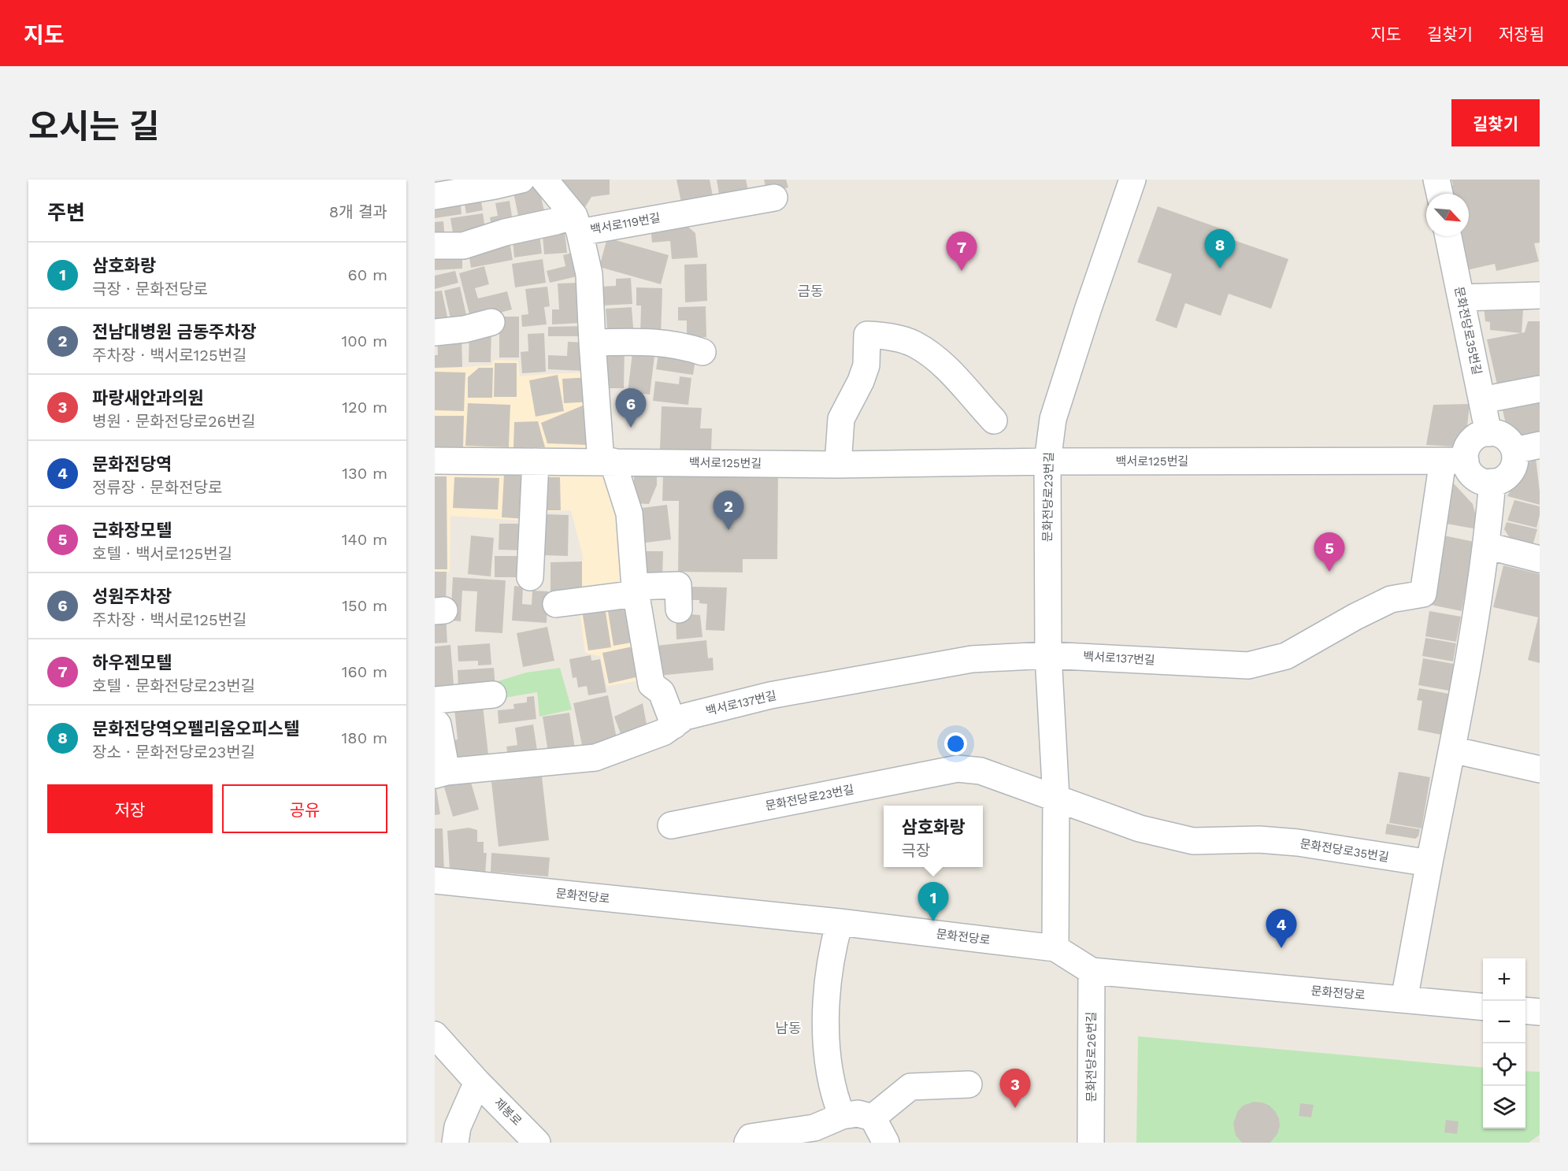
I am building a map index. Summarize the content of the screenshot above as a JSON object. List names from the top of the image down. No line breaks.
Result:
{"streets":{"street":["백서로119번길","문화전당로35번길","백서로125번길","문화전당로23번길","백서로137번길","문화전당로","문화전당로26번길","제봉로"]},"crossings":[["문화전당로35번길","백서로125번길"],["문화전당로35번길","문화전당로23번길"],["문화전당로35번길","백서로137번길"],["백서로125번길","문화전당로23번길"],["백서로125번길","백서로137번길"],["문화전당로23번길","백서로137번길"],["문화전당로23번길","문화전당로"],["문화전당로","문화전당로26번길"]],"districts":["금동","남동"],"north":"bottom right","page":{"header":"지도","nav":["지도","길찾기","저장됨"],"title":"오시는 길","buttons":["길찾기",["저장","공유"]],"heading":["주변","8개 결과"],"pins":["8","7","6","2","5","1","4","3"],"list":[{"mark":"1","name":"삼호화랑","note":"극장 · 문화전당로","value":"60 m"},{"mark":"2","name":"전남대병원 금동주차장","note":"주차장 · 백서로125번길","value":"100 m"},{"mark":"3","name":"파랑새안과의원","note":"병원 · 문화전당로26번길","value":"120 m"},{"mark":"4","name":"문화전당역","note":"정류장 · 문화전당로","value":"130 m"},{"mark":"5","name":"근화장모텔","note":"호텔 · 백서로125번길","value":"140 m"},{"mark":"6","name":"성원주차장","note":"주차장 · 백서로125번길","value":"150 m"},{"mark":"7","name":"하우젠모텔","note":"호텔 · 문화전당로23번길","value":"160 m"},{"mark":"8","name":"문화전당역오펠리움오피스텔","note":"장소 · 문화전당로23번길","value":"180 m"}],"popup":["삼호화랑","극장"],"map_buttons":["+","−"]}}
